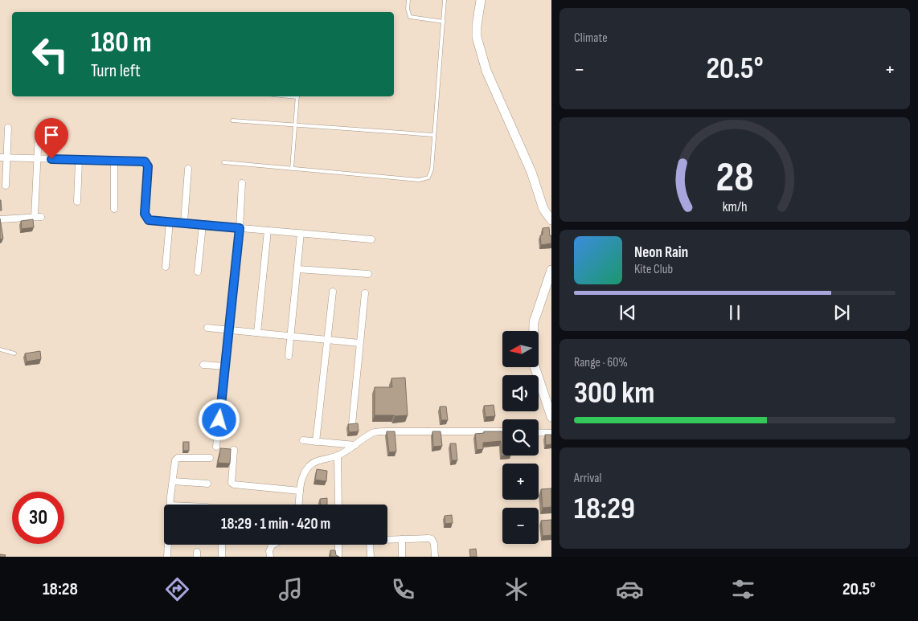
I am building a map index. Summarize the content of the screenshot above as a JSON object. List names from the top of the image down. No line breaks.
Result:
{"north":"left","page":{"tile":["Climate",["Range · 60%","300 km"],["Arrival","18:29"]],"turn":["180 m","Turn left"],"heat":["−","20.5°","+"],"song":["Neon Rain","Kite Club"],"map_buttons":["+","−"],"limit":"30","trip":"18:29 · 1 min · 420 m","tabs":["18:28","20.5°"],"gauge":["28","km/h"]}}
